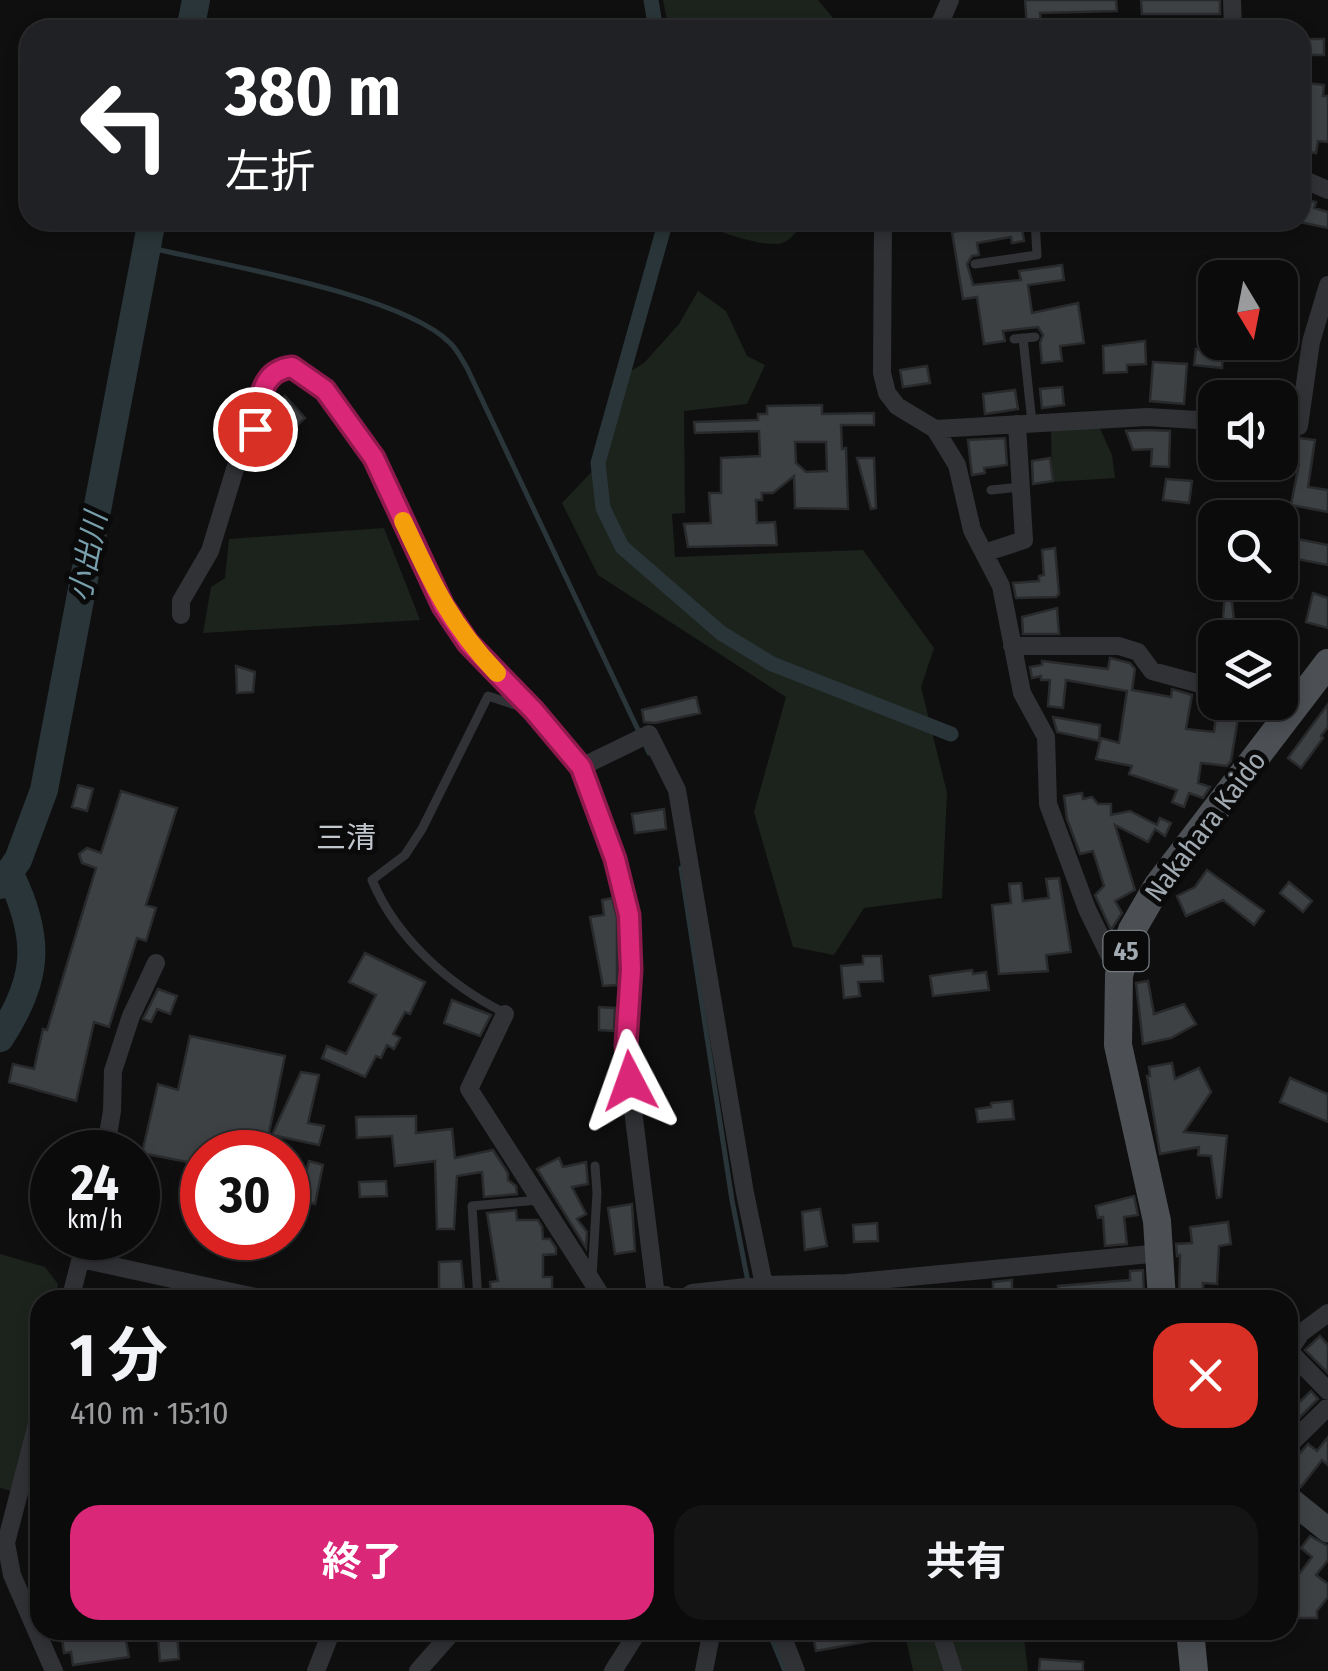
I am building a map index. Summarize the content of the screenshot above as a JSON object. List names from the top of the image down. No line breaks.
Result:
{"streets":{"main road":["Nakahara Kaido","45"]},"districts":["三清"],"water":["小出川"],"north":"bottom","page":{"turn":["380 m","左折"],"speed":"24 km/h","limit":"30","heading":["1 分","410 m · 15:10"],"buttons":["終了","共有"]}}
